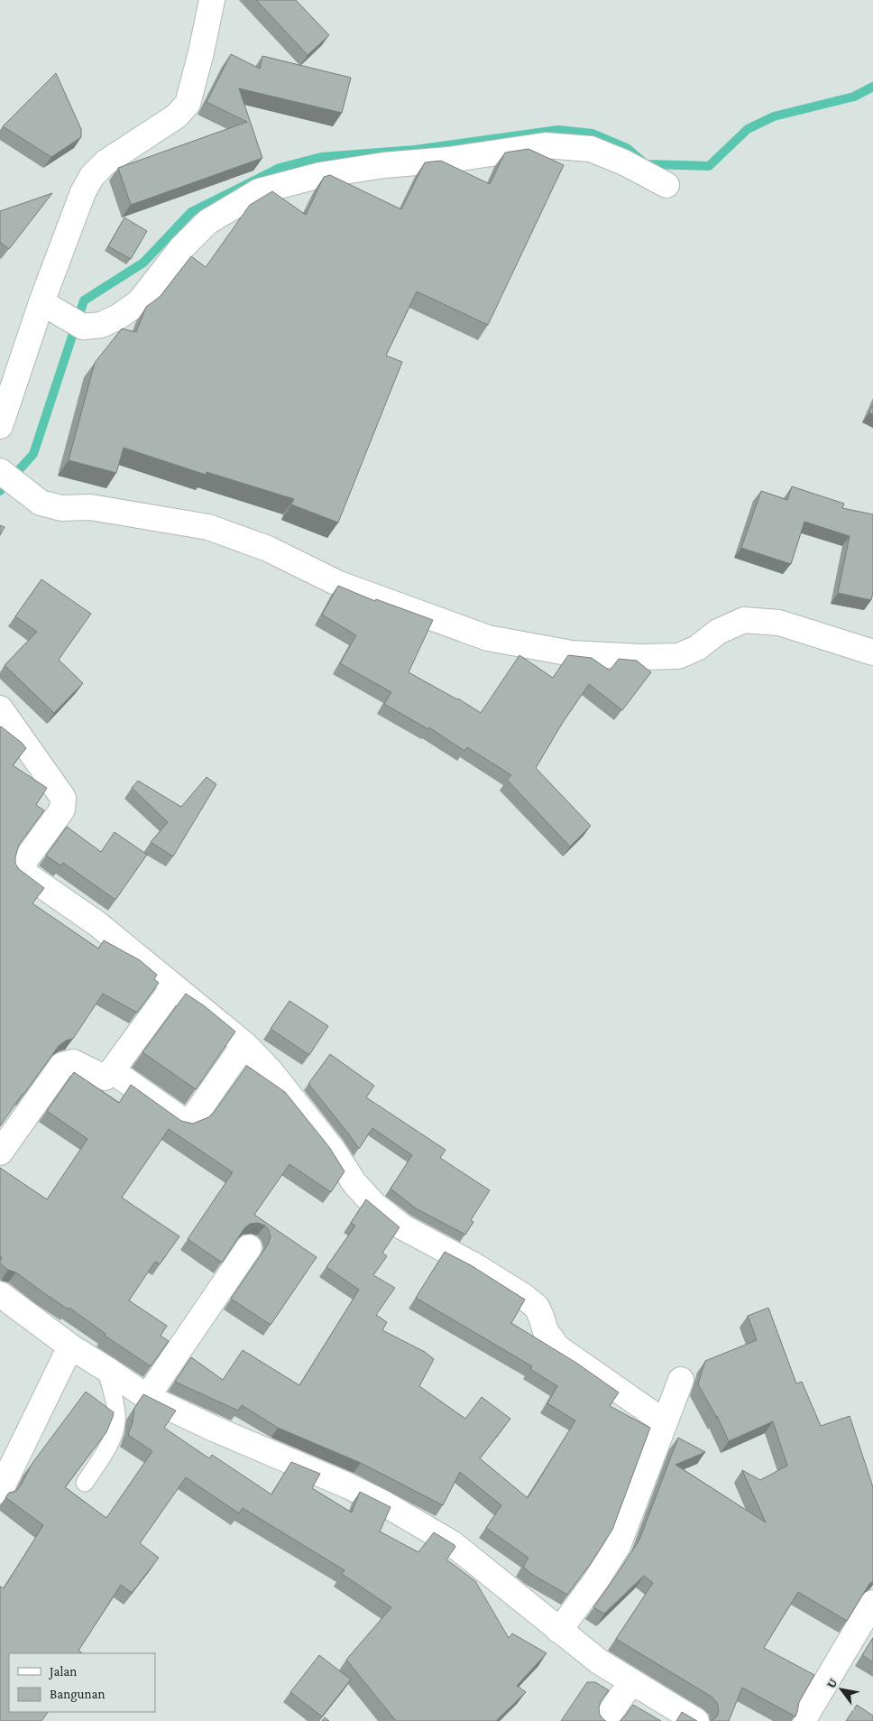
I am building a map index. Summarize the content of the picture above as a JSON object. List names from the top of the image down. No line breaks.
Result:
{"legend":["Jalan","Bangunan"],"north":"top left"}
